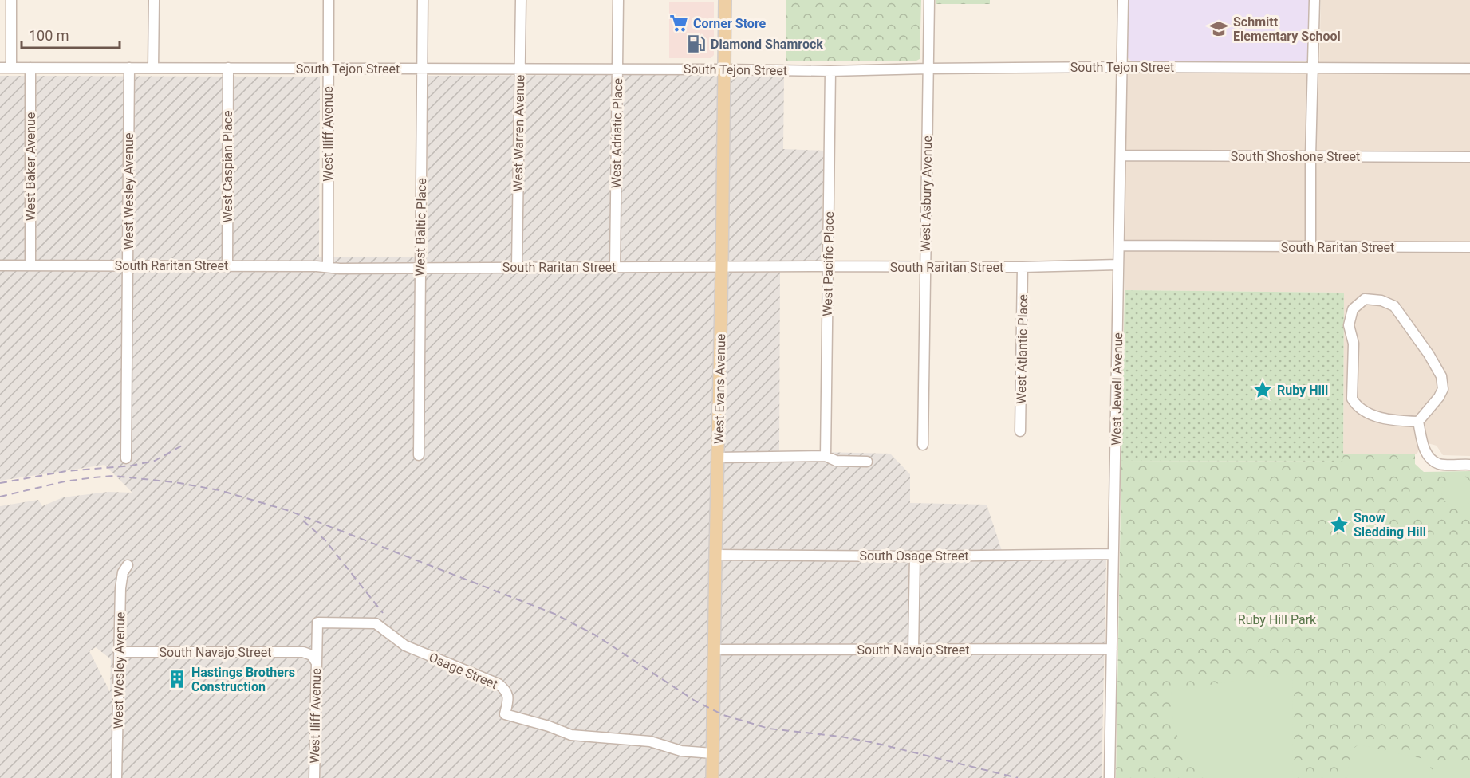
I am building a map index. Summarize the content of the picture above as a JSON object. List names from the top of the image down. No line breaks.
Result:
{"streets":{"main road":["West Evans Avenue"],"street":["South Tejon Street","West Warren Avenue","West Adriatic Place","West Iliff Avenue","South Shoshone Street","West Baker Avenue","West Caspian Place","West Wesley Avenue","West Asbury Avenue","West Baltic Place","South Raritan Street","West Pacific Place","West Atlantic Place","West Jewell Avenue","South Osage Street","South Navajo Street","Osage Street"]},"crossings":[["South Tejon Street","West Warren Avenue"],["South Tejon Street","West Adriatic Place"],["South Tejon Street","West Iliff Avenue"],["South Tejon Street","West Baker Avenue"],["South Tejon Street","West Caspian Place"],["South Tejon Street","West Wesley Avenue"],["South Tejon Street","West Asbury Avenue"],["South Tejon Street","West Baltic Place"],["South Tejon Street","West Pacific Place"],["South Tejon Street","West Evans Avenue"],["South Tejon Street","West Jewell Avenue"],["West Warren Avenue","South Raritan Street"],["West Adriatic Place","South Raritan Street"],["West Iliff Avenue","South Raritan Street"],["West Iliff Avenue","South Navajo Street"],["West Iliff Avenue","Osage Street"],["South Shoshone Street","West Jewell Avenue"],["West Baker Avenue","South Raritan Street"],["West Caspian Place","South Raritan Street"],["West Wesley Avenue","South Raritan Street"],["West Wesley Avenue","South Navajo Street"],["West Asbury Avenue","South Raritan Street"],["West Baltic Place","South Raritan Street"],["South Raritan Street","West Pacific Place"],["South Raritan Street","West Atlantic Place"],["South Raritan Street","West Evans Avenue"],["South Raritan Street","West Jewell Avenue"],["West Evans Avenue","South Osage Street"],["West Evans Avenue","South Navajo Street"],["West Evans Avenue","Osage Street"],["West Jewell Avenue","South Osage Street"],["West Jewell Avenue","South Navajo Street"],["South Navajo Street","Osage Street"]],"parks":["Ruby Hill Park"],"places":{"supermarket":["Corner Store"],"school or university":["Schmitt Elementary School"],"fuel station":["Diamond Shamrock"],"place":["Ruby Hill","Snow Sledding Hill"],"building":["Hastings Brothers Construction"]},"scale_bar":"100 m"}
